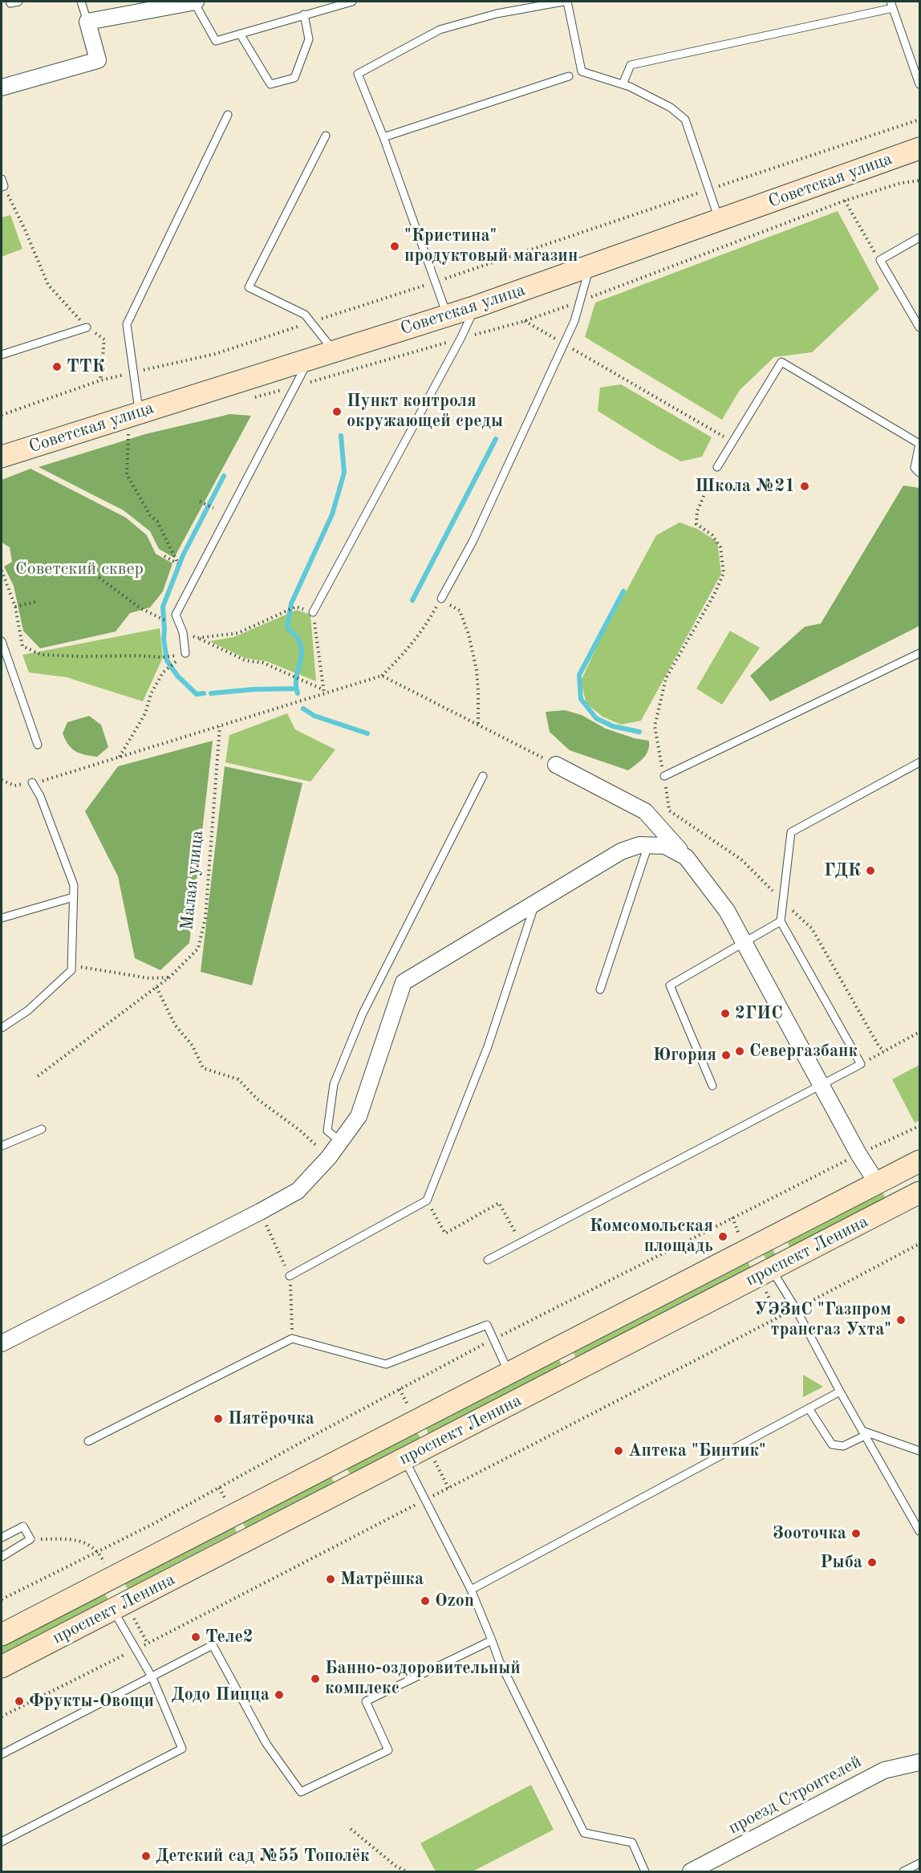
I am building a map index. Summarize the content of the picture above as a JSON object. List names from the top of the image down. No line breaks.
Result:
{"streets":{"main road":["Советская улица","проспект Ленина"],"street":["проезд Строителей"],"path":["Малая улица"]},"parks":["Советский сквер"],"places":["\"Кристина\" продуктовый магазин","ТТК","Пункт контроля окружающей среды","Школа №21","ГДК","2ГИС","Севергазбанк","Югория","Комсомольская площадь","УЭЗиС \"Газпром трансгаз Ухта\"","Пятёрочка","Аптека \"Бинтик\"","Зооточка","Рыба","Матрёшка","Ozon","Теле2","Банно-оздоровительный комплекс","Додо Пицца","Фрукты-Овощи","Детский сад №55 Тополёк"]}
